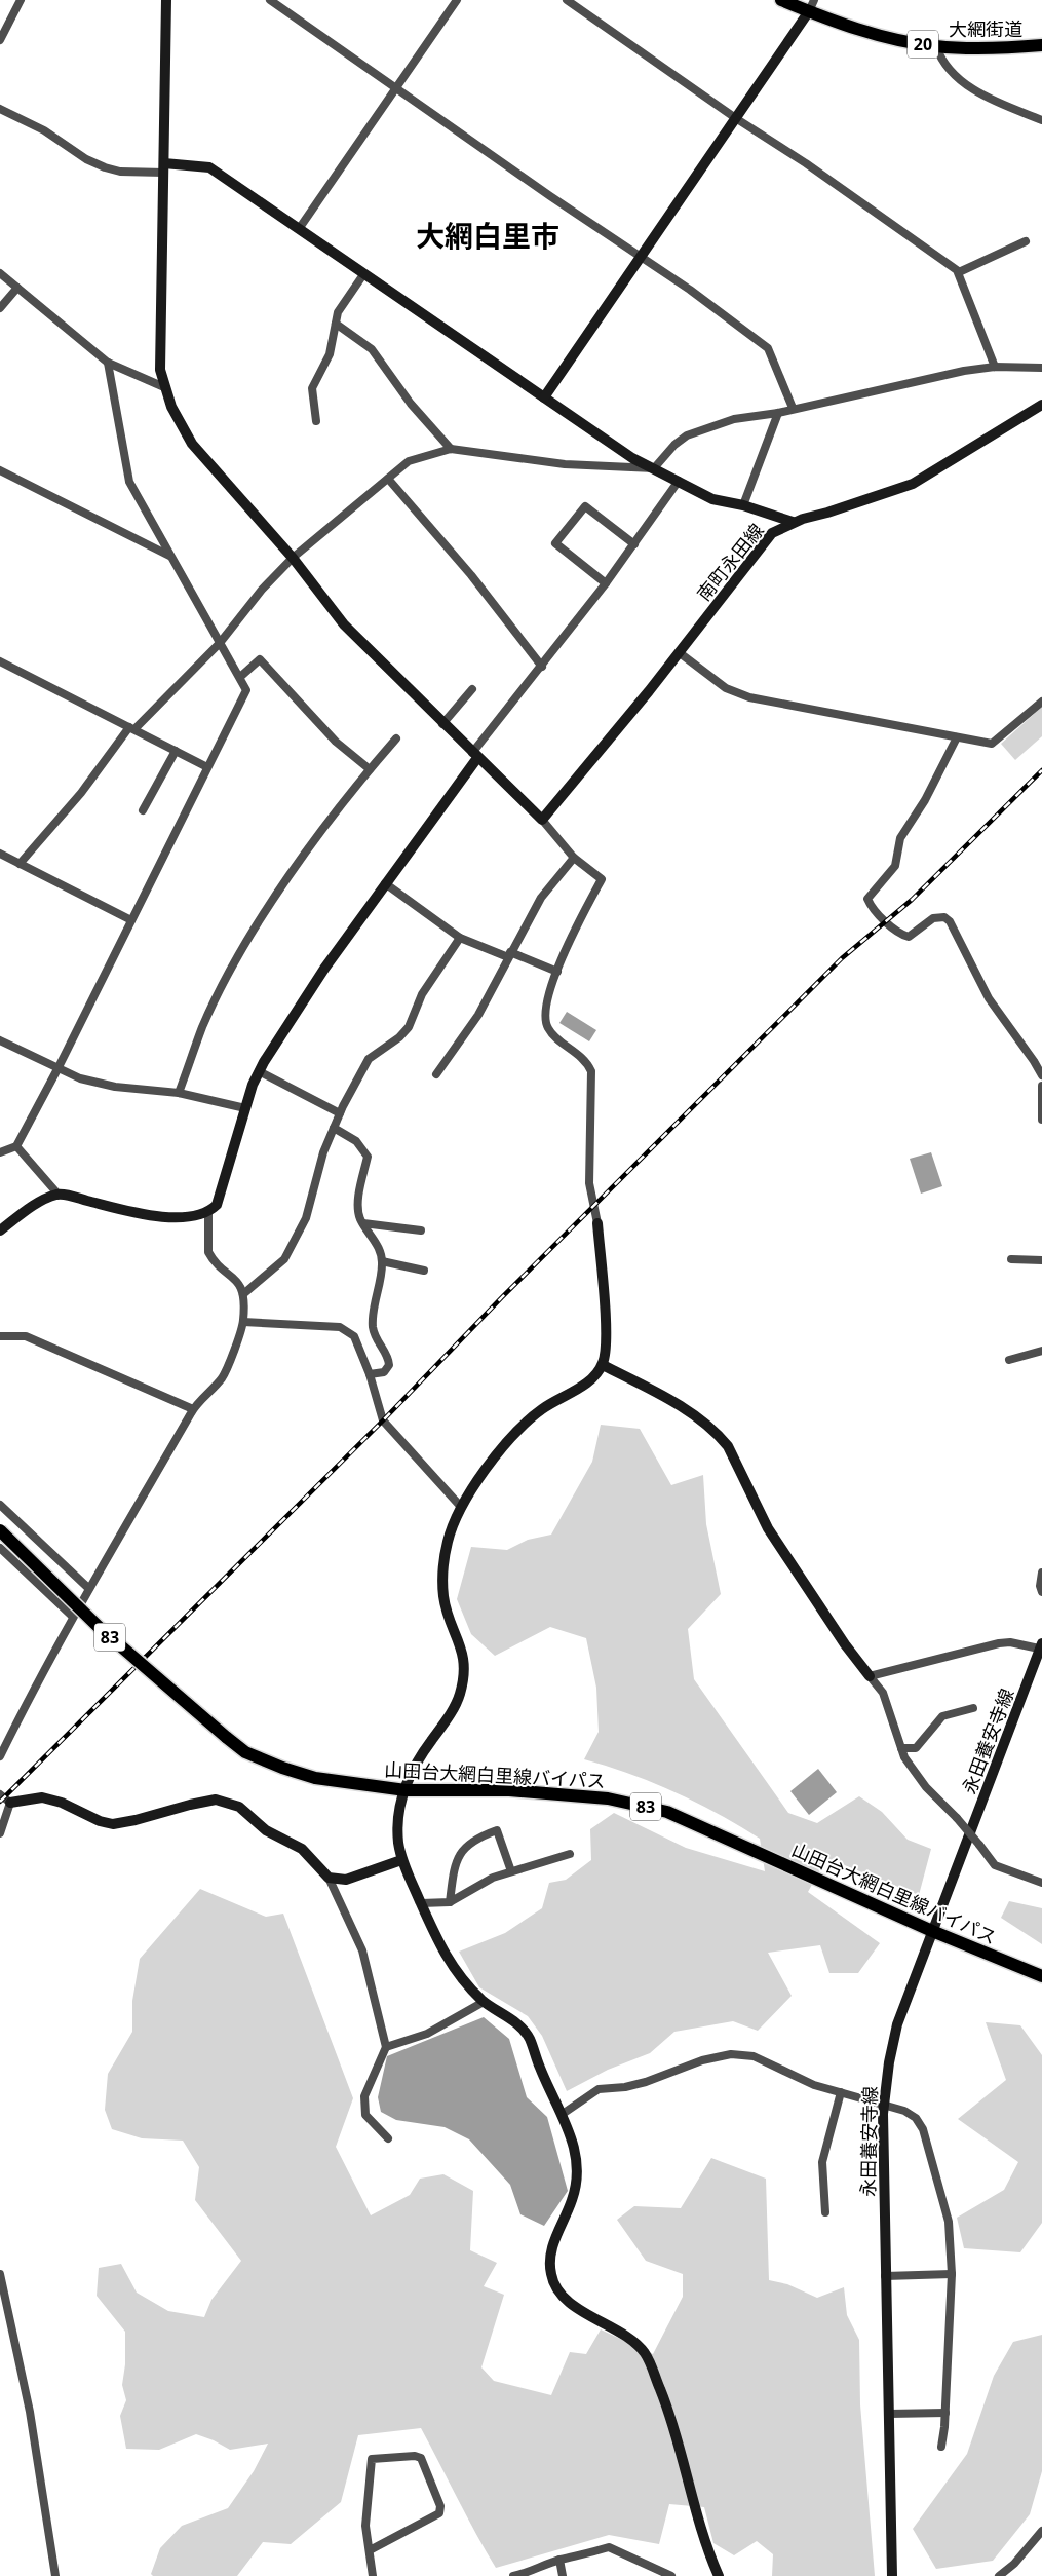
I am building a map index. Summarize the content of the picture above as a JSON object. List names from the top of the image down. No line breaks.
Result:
{"streets":{"main road":["大網街道","20","83","山田台大網白里線バイパス"],"street":["南町永田線","永田養安寺線"]},"crossings":[["永田養安寺線","山田台大網白里線バイパス"]],"districts":["大網白里市"]}
